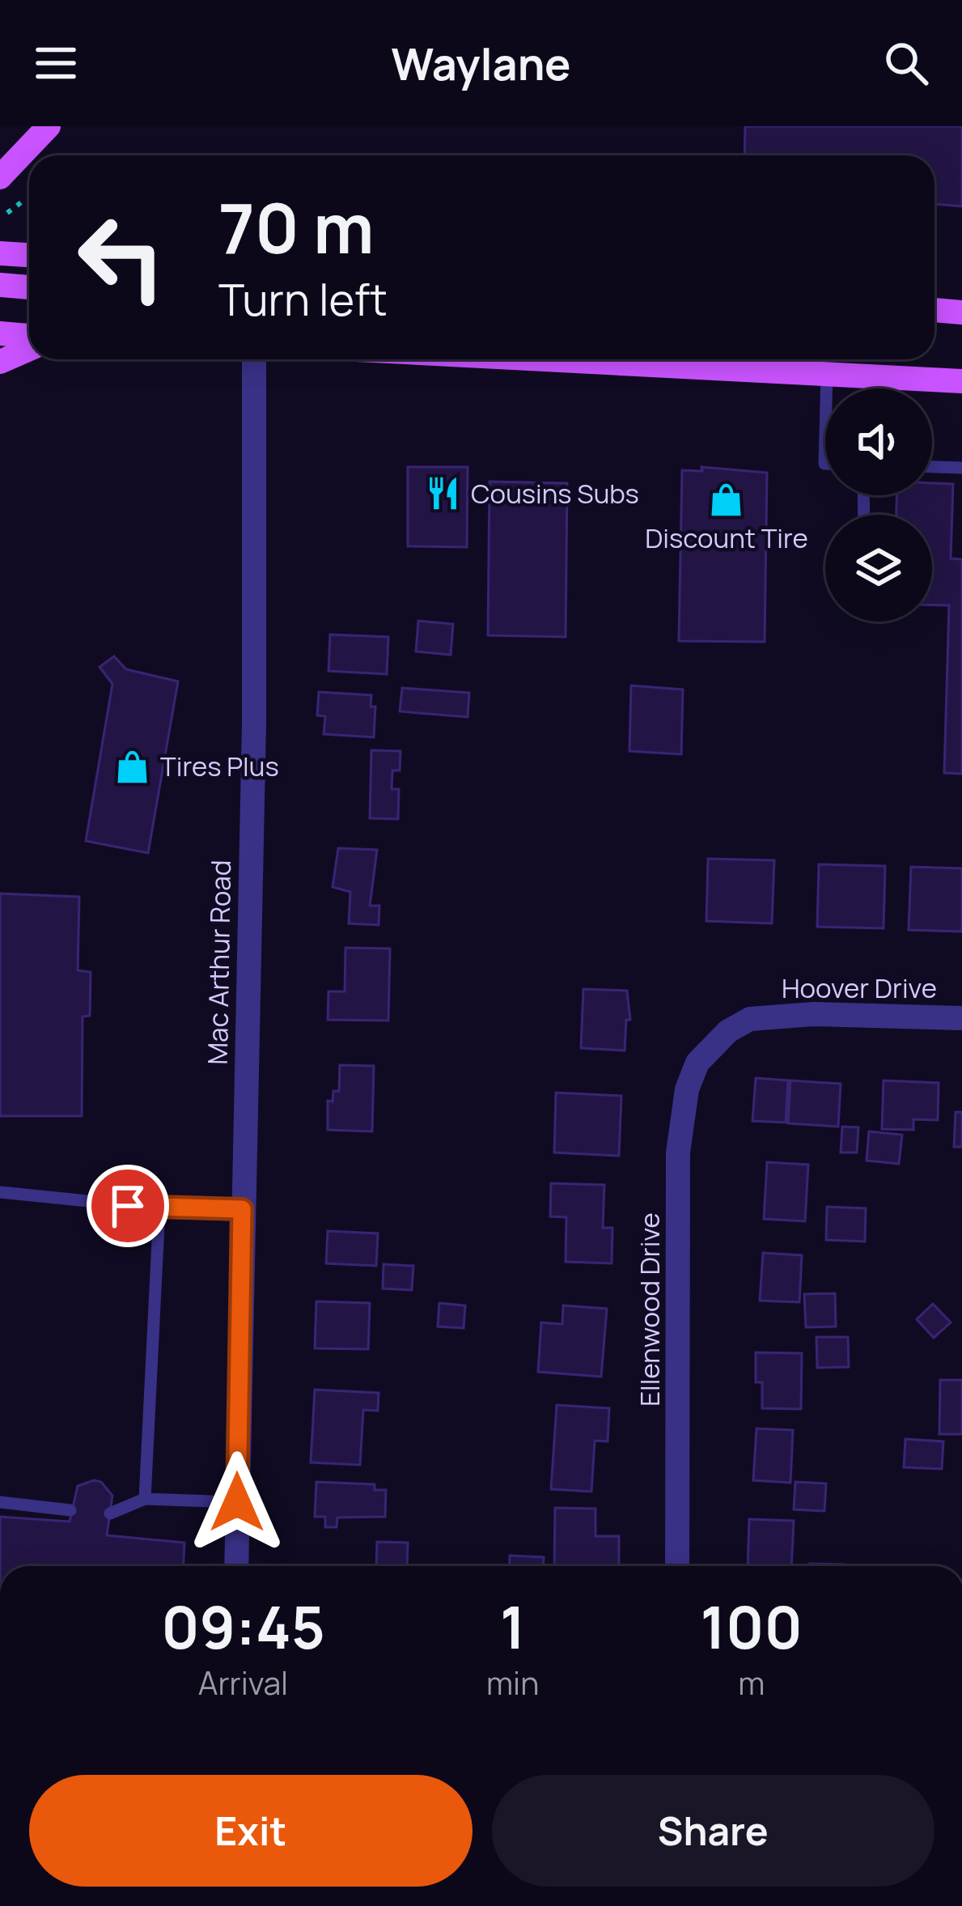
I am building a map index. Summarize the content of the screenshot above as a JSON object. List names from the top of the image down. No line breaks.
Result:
{"streets":{"street":["Mac Arthur Road","Hoover Drive","Ellenwood Drive"]},"crossings":[["Hoover Drive","Ellenwood Drive"]],"places":{"restaurant":["Cousins Subs"],"shop":["Discount Tire","Tires Plus"]},"page":{"header":"Waylane","turn":["70 m","Turn left"],"eta":["09:45","Arrival","1","min","100","m"],"buttons":["Exit","Share"]}}
